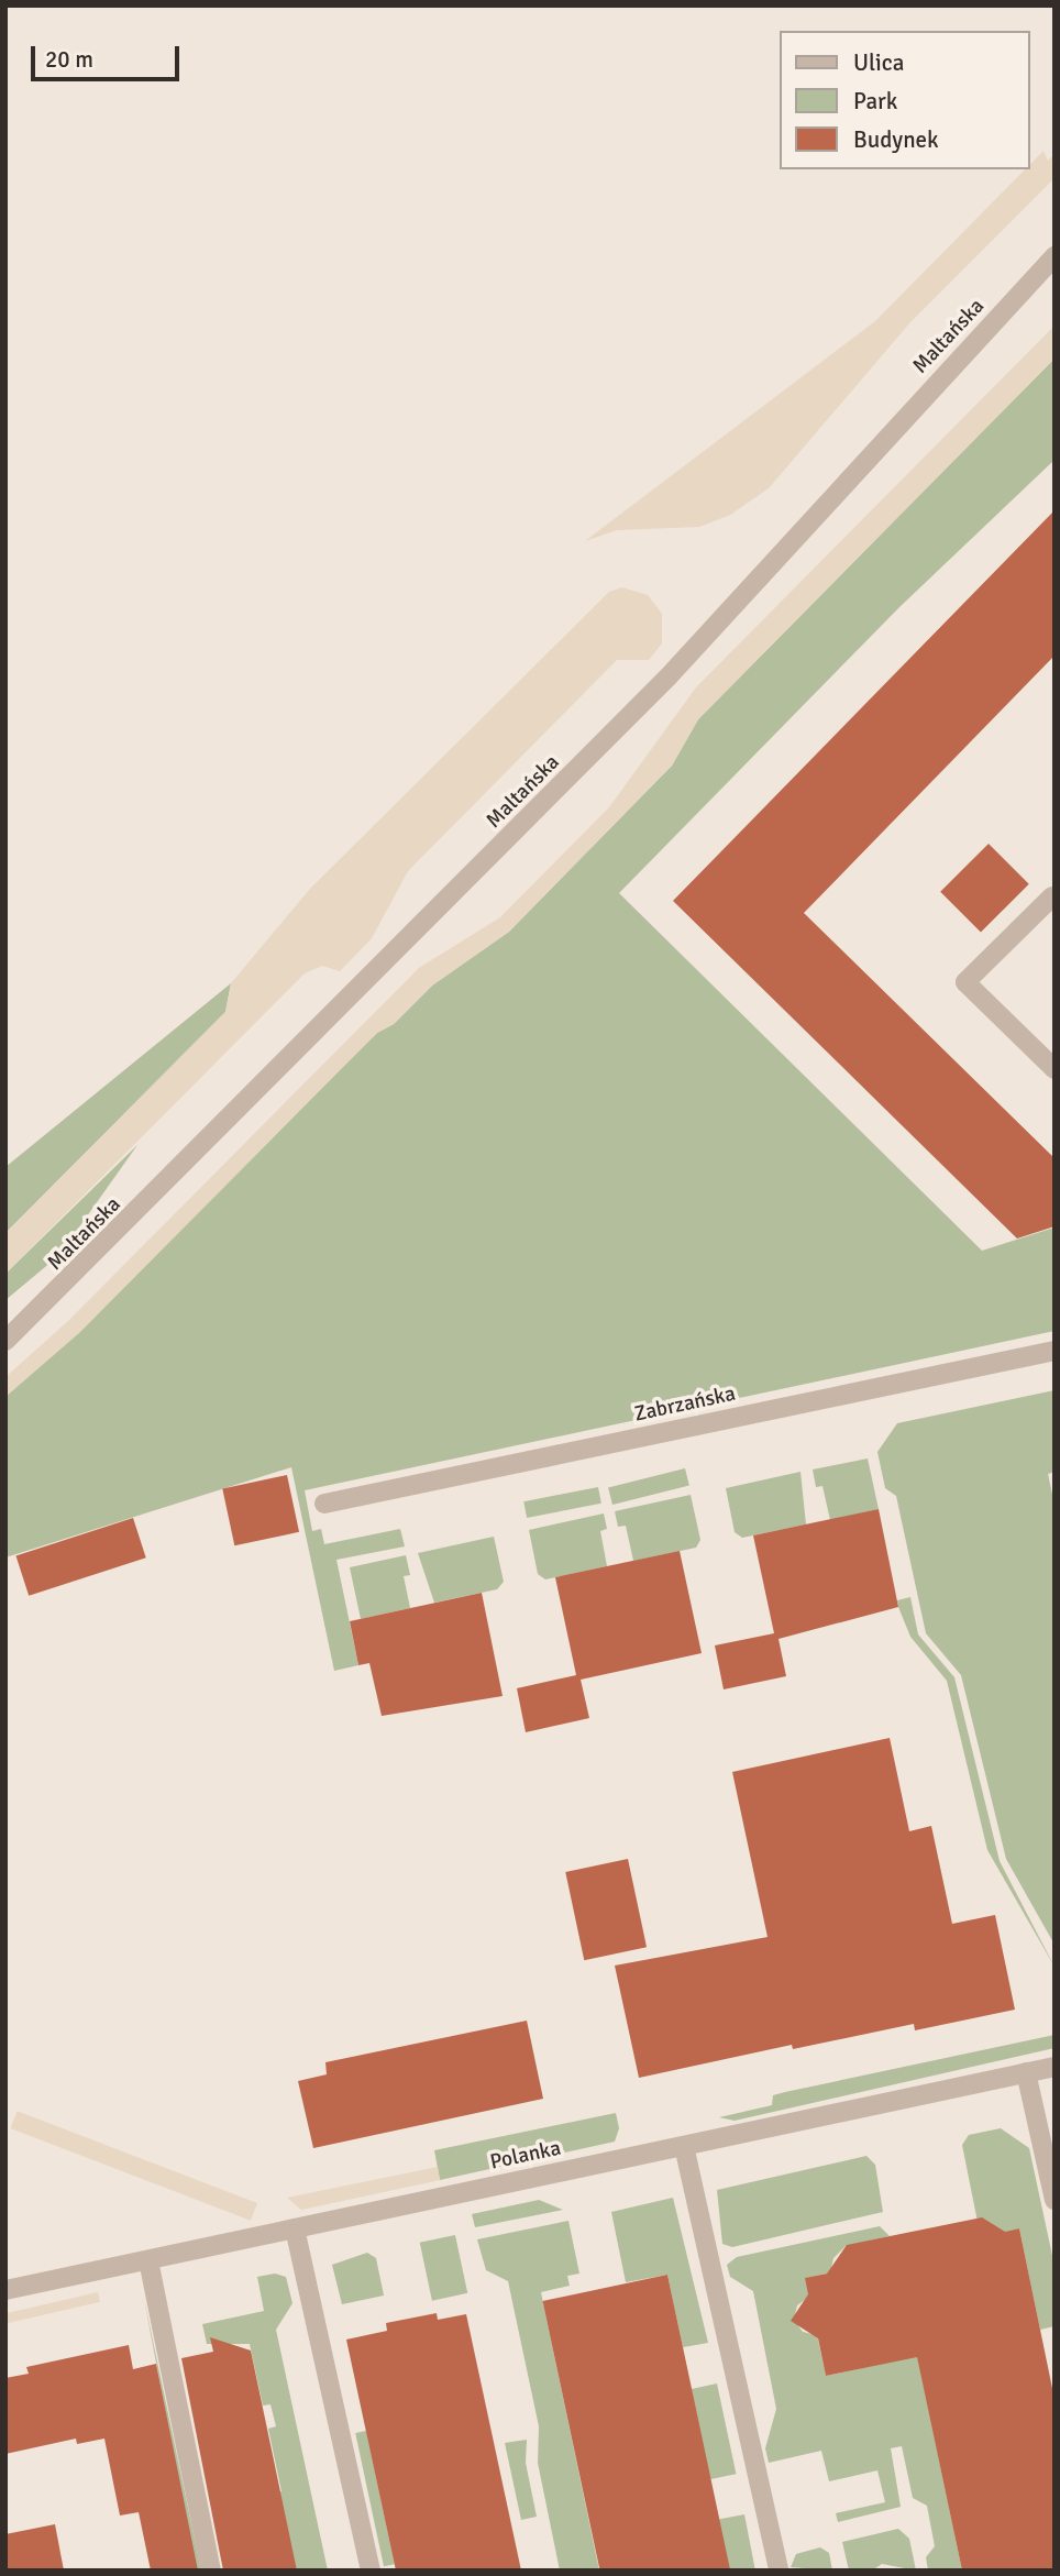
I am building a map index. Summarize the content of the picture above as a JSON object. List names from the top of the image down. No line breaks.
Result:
{"streets":{"street":["Maltańska","Zabrzańska","Polanka"]},"legend":["Ulica","Park","Budynek"],"scale_bar":"20 m"}
